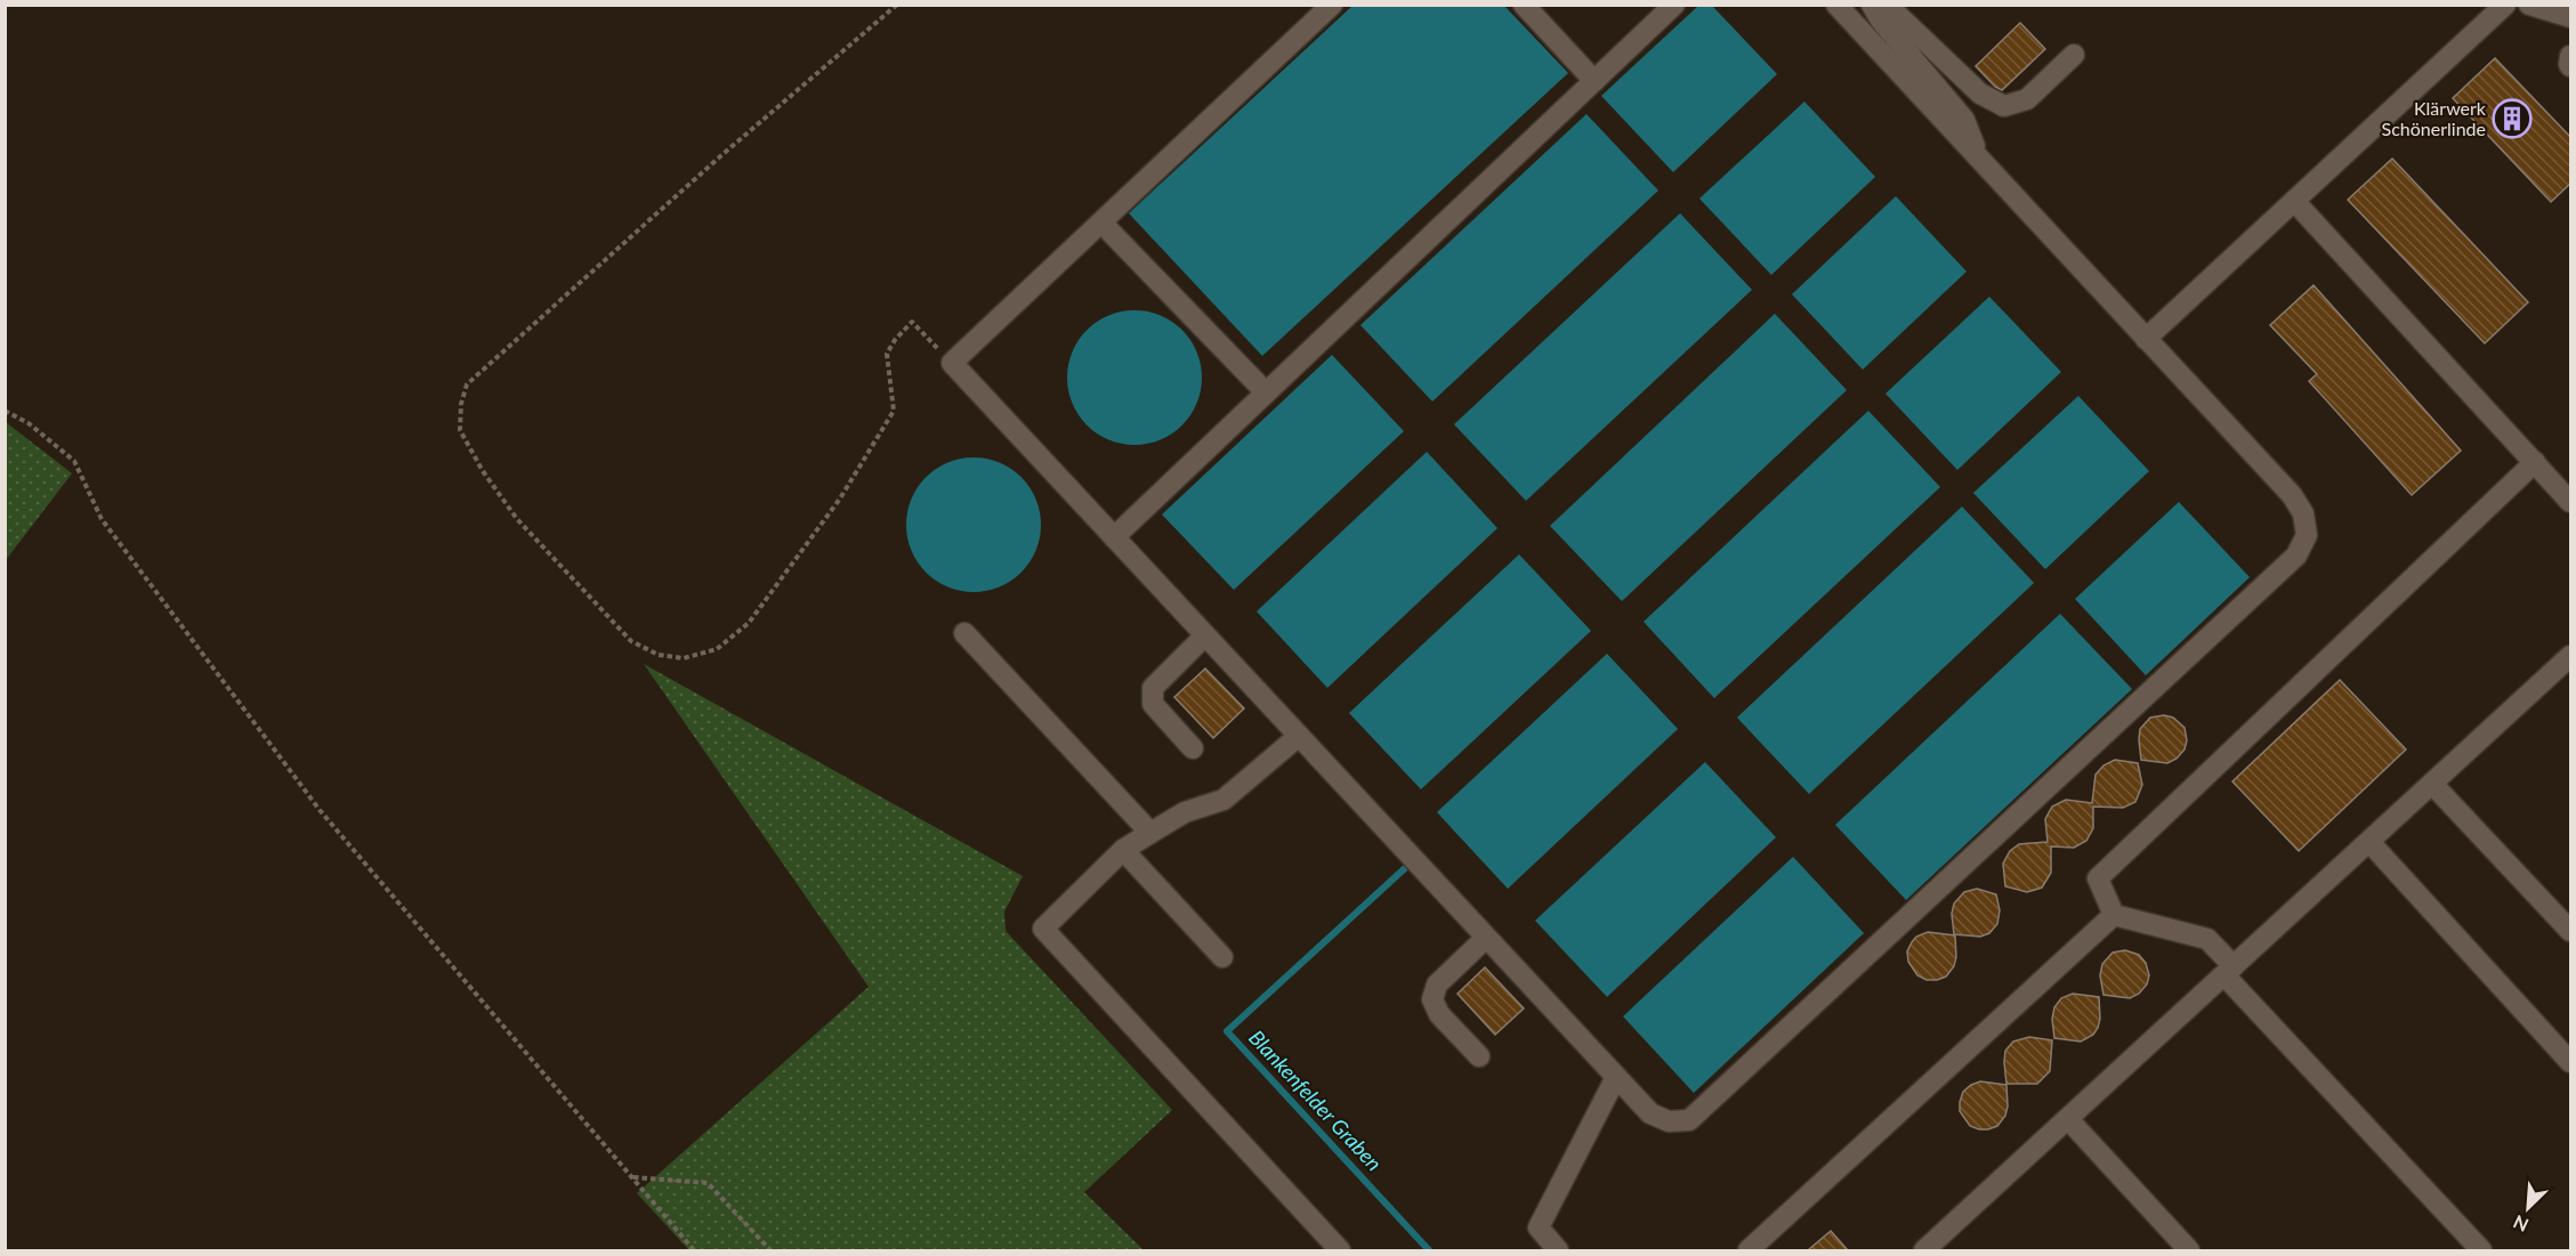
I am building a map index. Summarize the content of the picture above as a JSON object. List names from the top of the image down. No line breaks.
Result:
{"water":["Blankenfelder Graben"],"places":{"building":["Klärwerk Schönerlinde"]},"north":"bottom left"}
